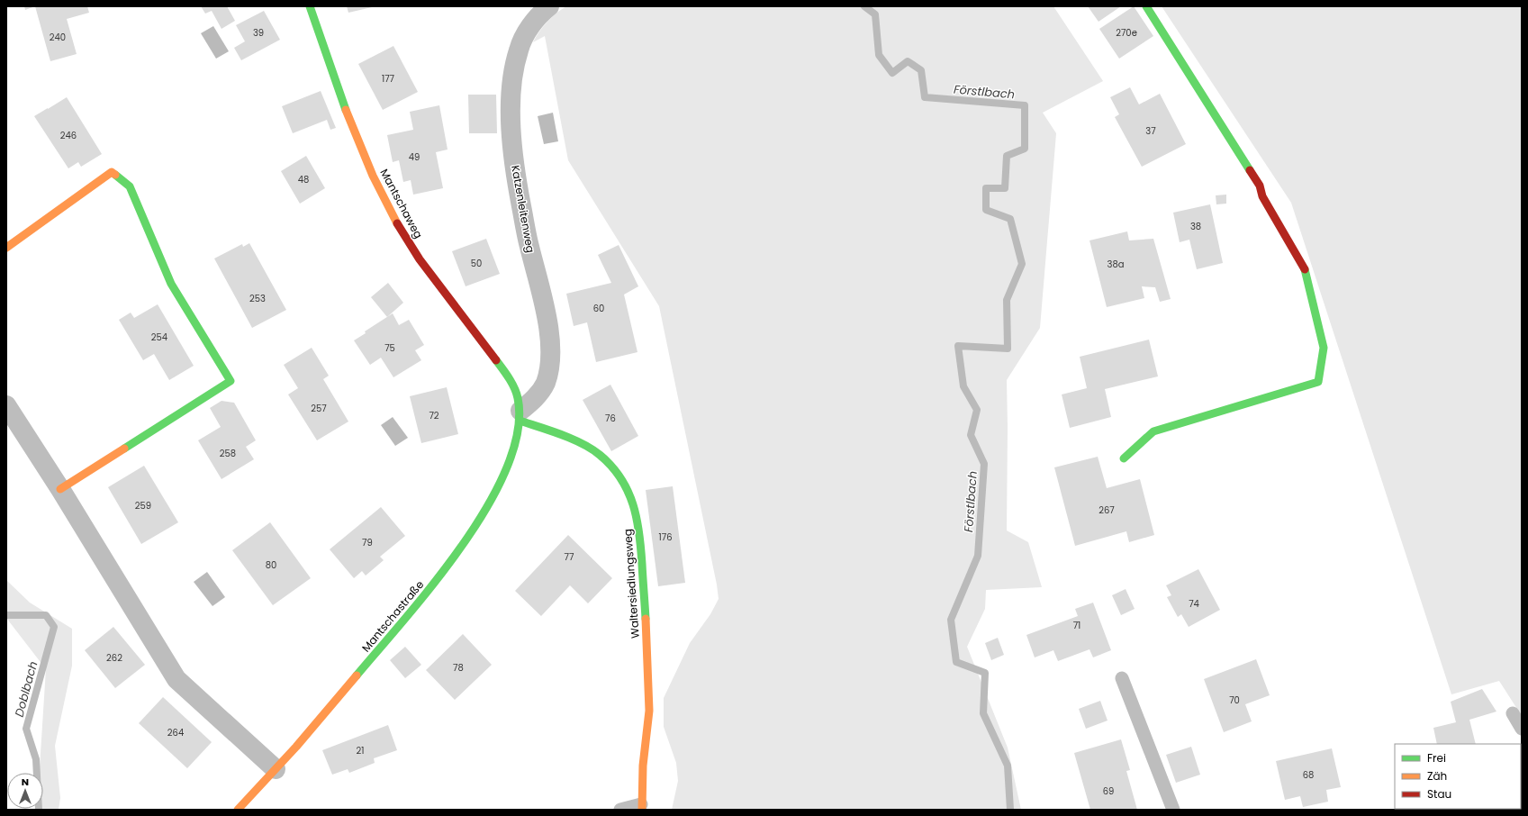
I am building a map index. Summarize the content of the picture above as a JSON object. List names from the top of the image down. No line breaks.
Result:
{"streets":{"street":["Mantschaweg","Katzenleitenweg","Waltersiedlungsweg","Mantschastraße"]},"crossings":[["Mantschaweg","Katzenleitenweg"],["Mantschaweg","Waltersiedlungsweg"],["Mantschaweg","Mantschastraße"],["Katzenleitenweg","Waltersiedlungsweg"],["Katzenleitenweg","Mantschastraße"],["Waltersiedlungsweg","Mantschastraße"]],"water":["Förstlbach","Doblbach"],"house_numbers":["39","270e","240","177","37","246","49","48","38","50","38a","253","60","254","75","257","72","76","258","259","267","176","79","77","80","74","71","262","78","70","264","21","68","69"],"legend":["Frei","Zäh","Stau"],"north":"top"}
